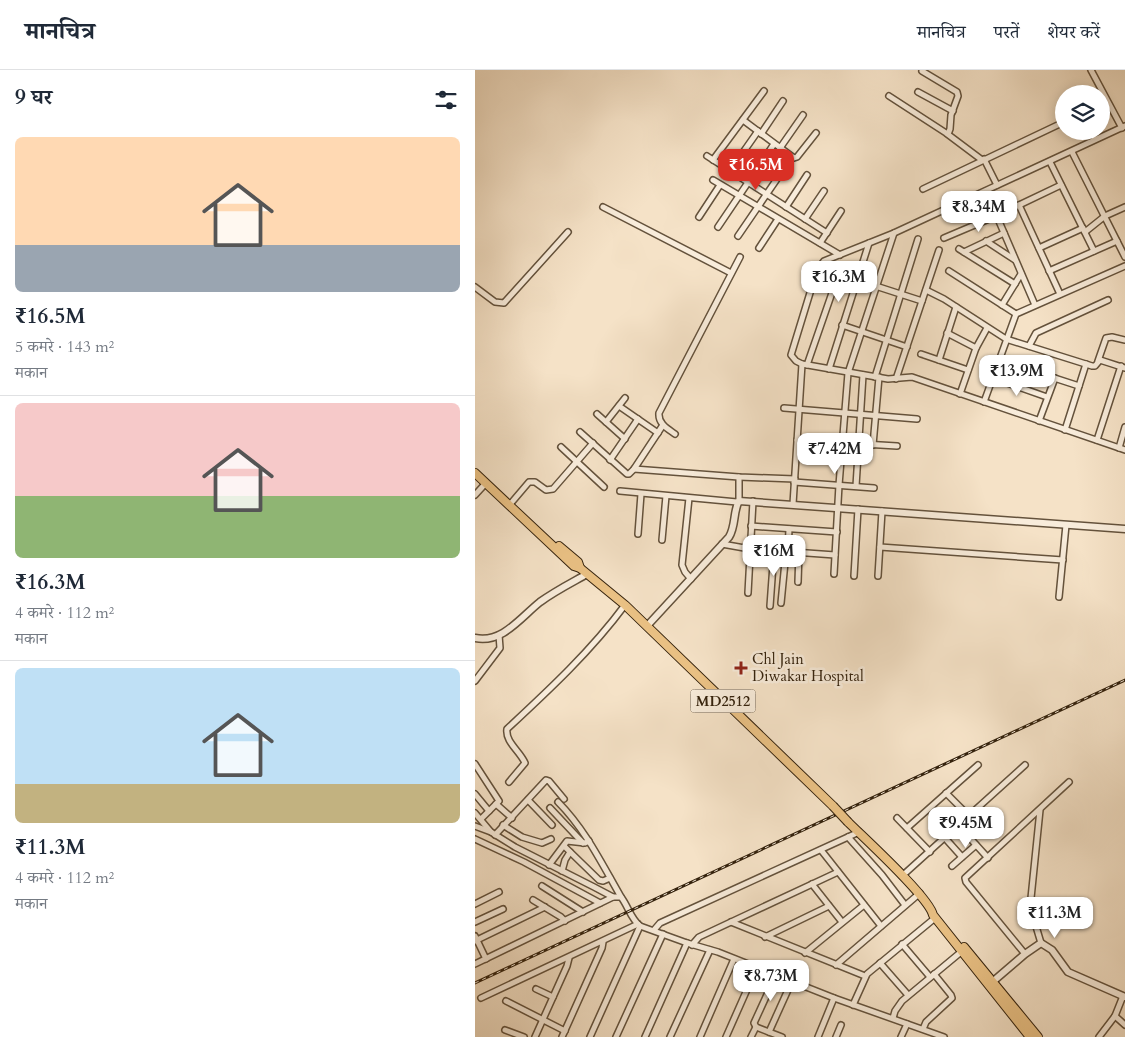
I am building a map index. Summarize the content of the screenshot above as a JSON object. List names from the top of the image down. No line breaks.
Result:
{"streets":{"main road":["MD2512"]},"places":{"health":["Chl Jain Diwakar Hospital"]},"page":{"header":"मानचित्र","nav":["मानचित्र","परतें","शेयर करें"],"heading":"9 घर","list":[{"name":"₹16.5M","note":"5 कमरे · 143 m² · मकान"},{"name":"₹16.3M","note":"4 कमरे · 112 m² · मकान"},{"name":"₹11.3M","note":"4 कमरे · 112 m² · मकान"}],"price":["₹16.5M","₹8.34M","₹16.3M","₹13.9M","₹7.42M","₹16M","₹9.45M","₹11.3M","₹8.73M"]}}
